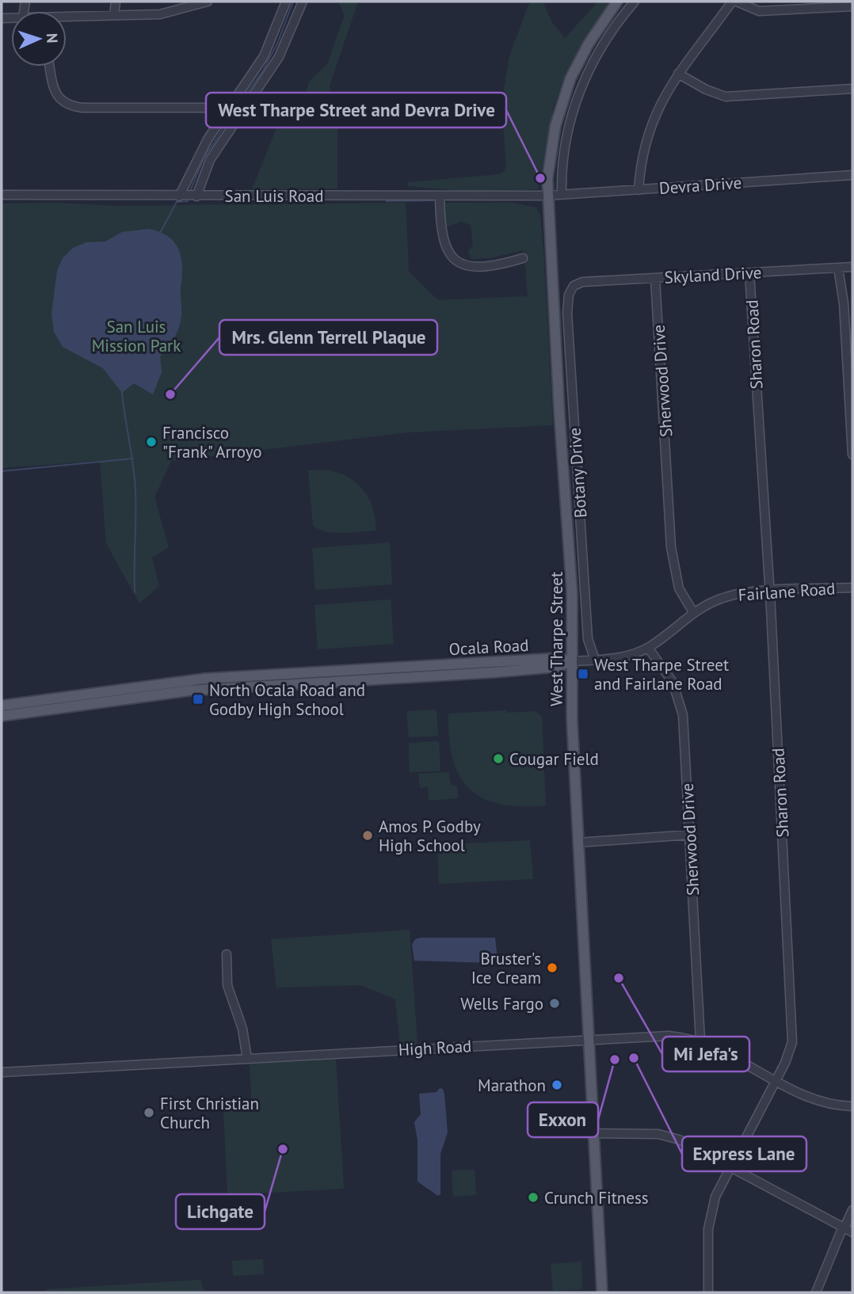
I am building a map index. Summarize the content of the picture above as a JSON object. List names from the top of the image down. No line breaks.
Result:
{"streets":{"main road":["West Tharpe Street","Ocala Road"],"street":["Devra Drive","San Luis Road","Skyland Drive","Sharon Road","Sherwood Drive","Botany Drive","Fairlane Road","High Road"]},"crossings":[["Devra Drive","San Luis Road"],["Devra Drive","West Tharpe Street"],["San Luis Road","West Tharpe Street"],["Skyland Drive","Sharon Road"],["Skyland Drive","Sherwood Drive"],["Skyland Drive","Botany Drive"],["Sharon Road","Fairlane Road"],["Sharon Road","High Road"],["Sherwood Drive","Fairlane Road"],["Sherwood Drive","High Road"],["Botany Drive","Fairlane Road"],["Fairlane Road","West Tharpe Street"],["Fairlane Road","Ocala Road"],["West Tharpe Street","Ocala Road"],["West Tharpe Street","High Road"]],"parks":["San Luis Mission Park"],"places":{"other":["West Tharpe Street and Devra Drive","Mrs. Glenn Terrell Plaque","Francisco \"Frank\" Arroyo","Cougar Field","Amos P. Godby High School","Bruster's Ice Cream","Mi Jefa's","Wells Fargo","Express Lane","Exxon","Marathon","First Christian Church","Lichgate","Crunch Fitness"],"transit":["West Tharpe Street and Fairlane Road","North Ocala Road and Godby High School"]},"north":"right"}
